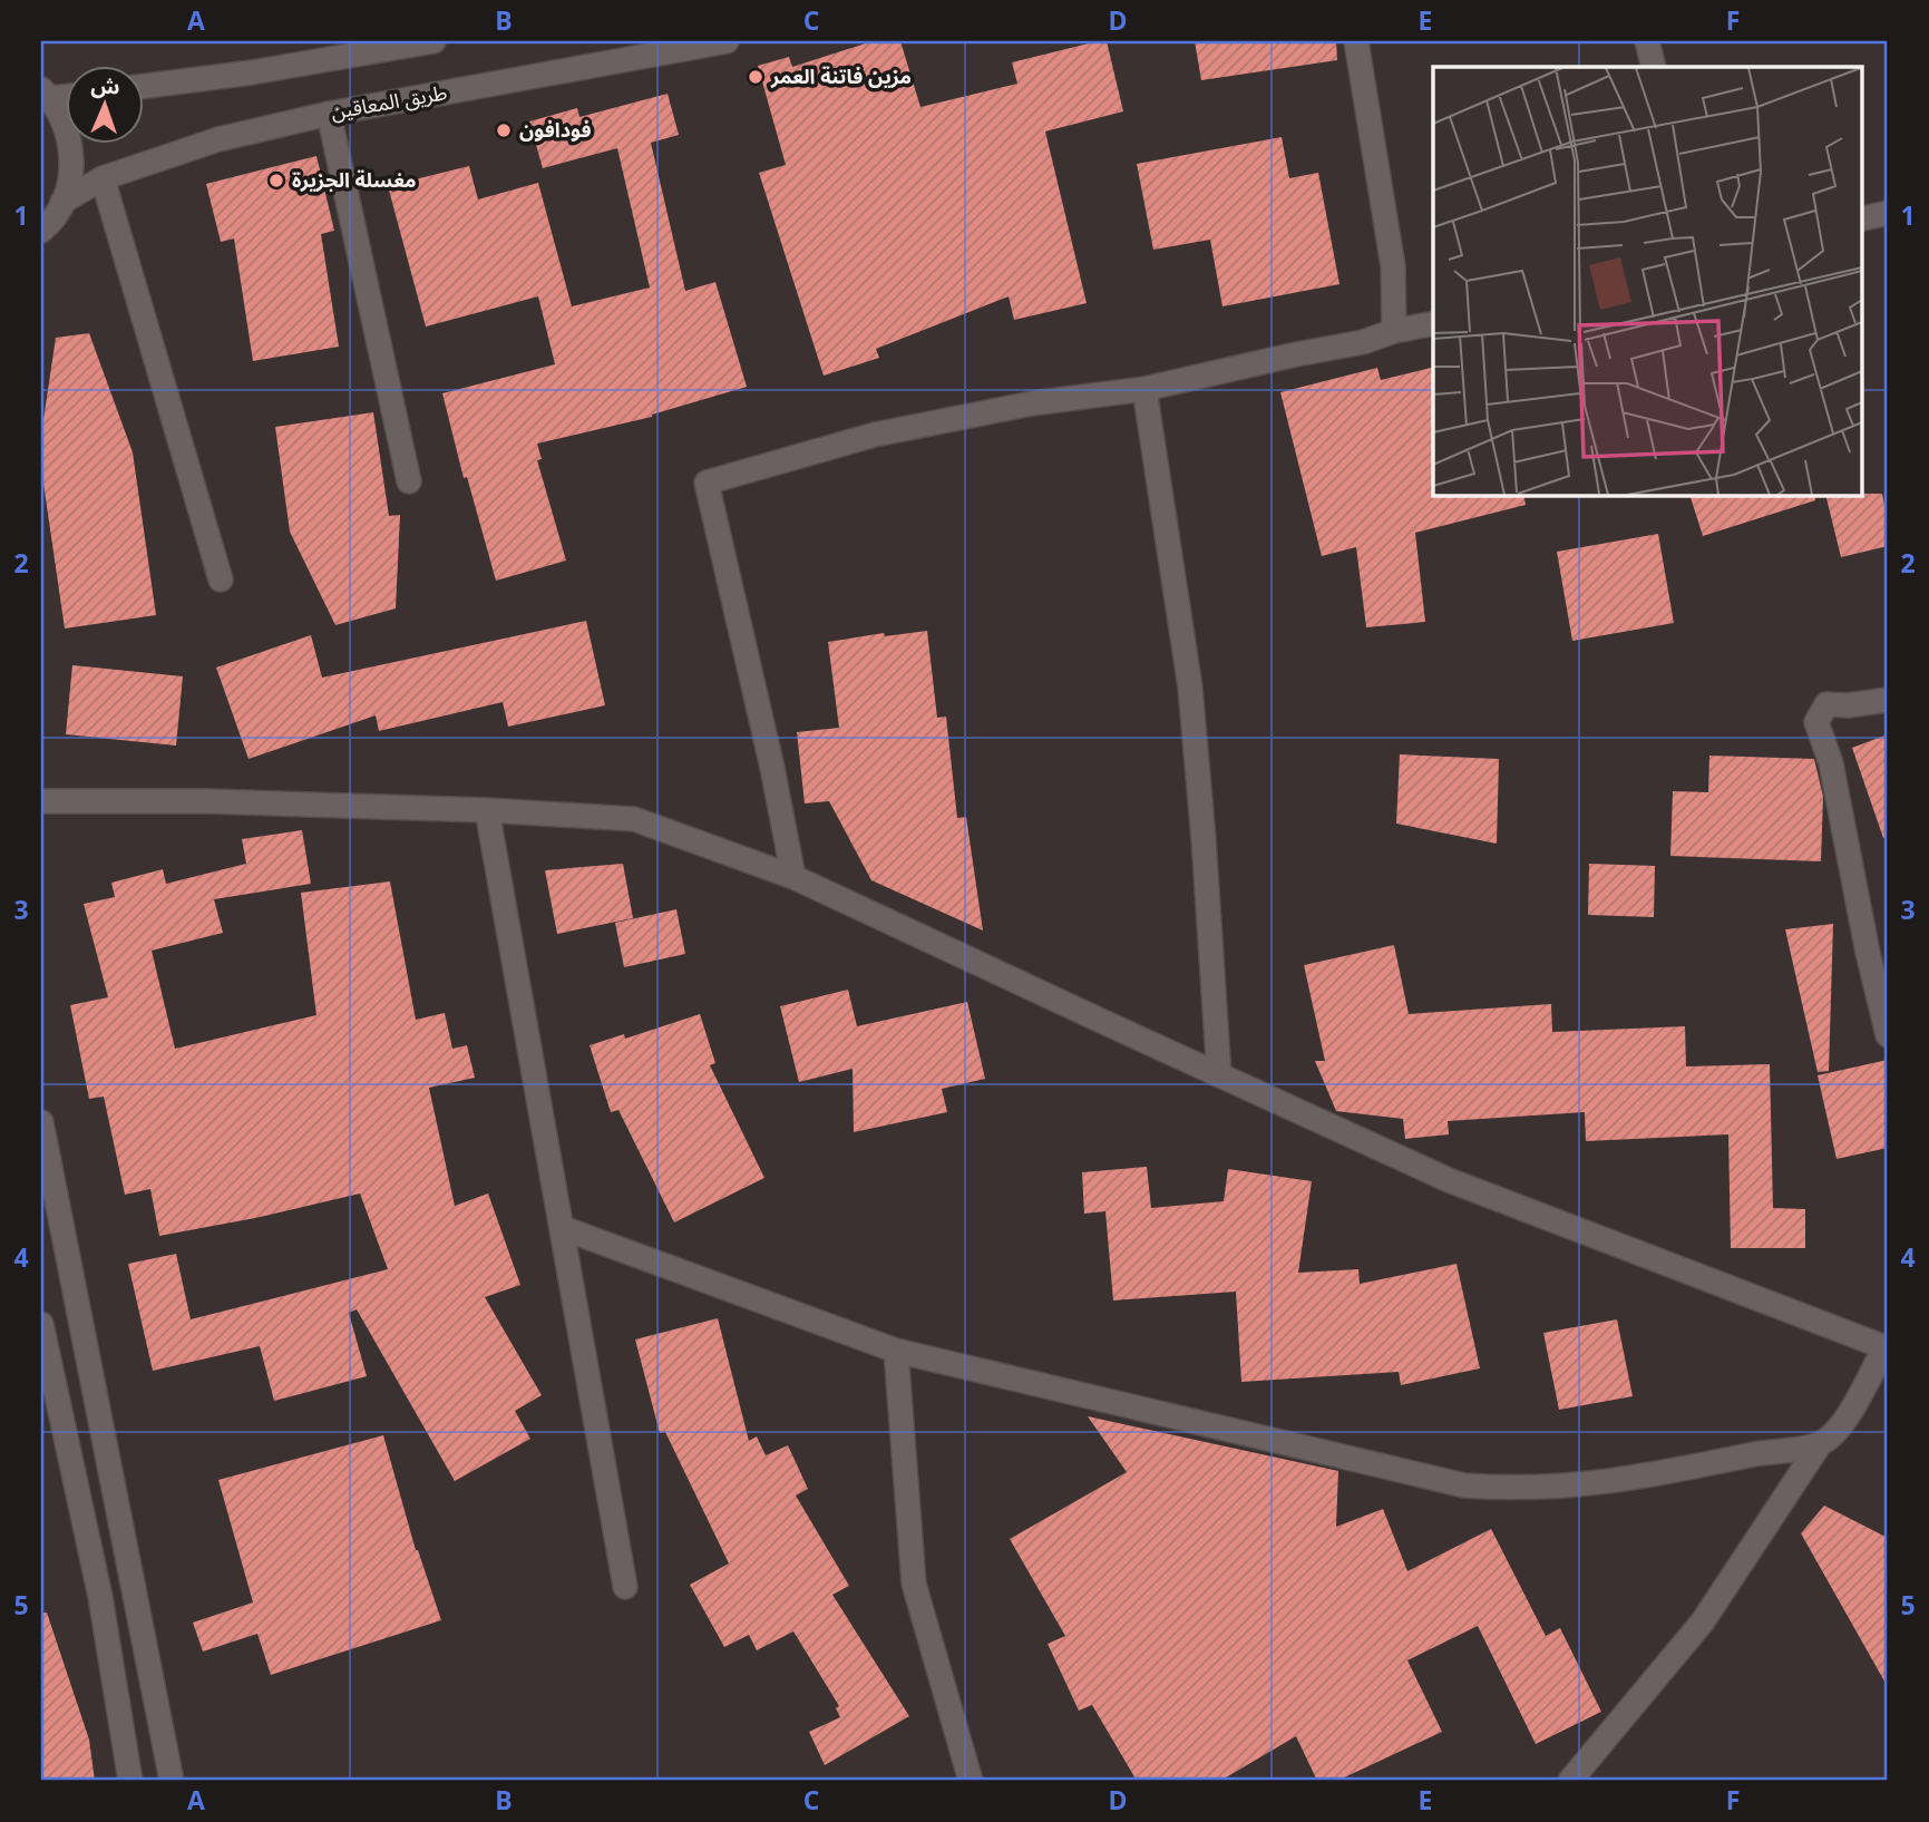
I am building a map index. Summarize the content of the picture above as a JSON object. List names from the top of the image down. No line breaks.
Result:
{"streets":{"street":["طريق المعاقين"]},"places":["مزين فاتنة العمر","فودافون","مغسلة الجزيرة"],"north":"top","grid":{"columns":["A","B","C","D","E","F"],"rows":["1","2","3","4","5"]}}
